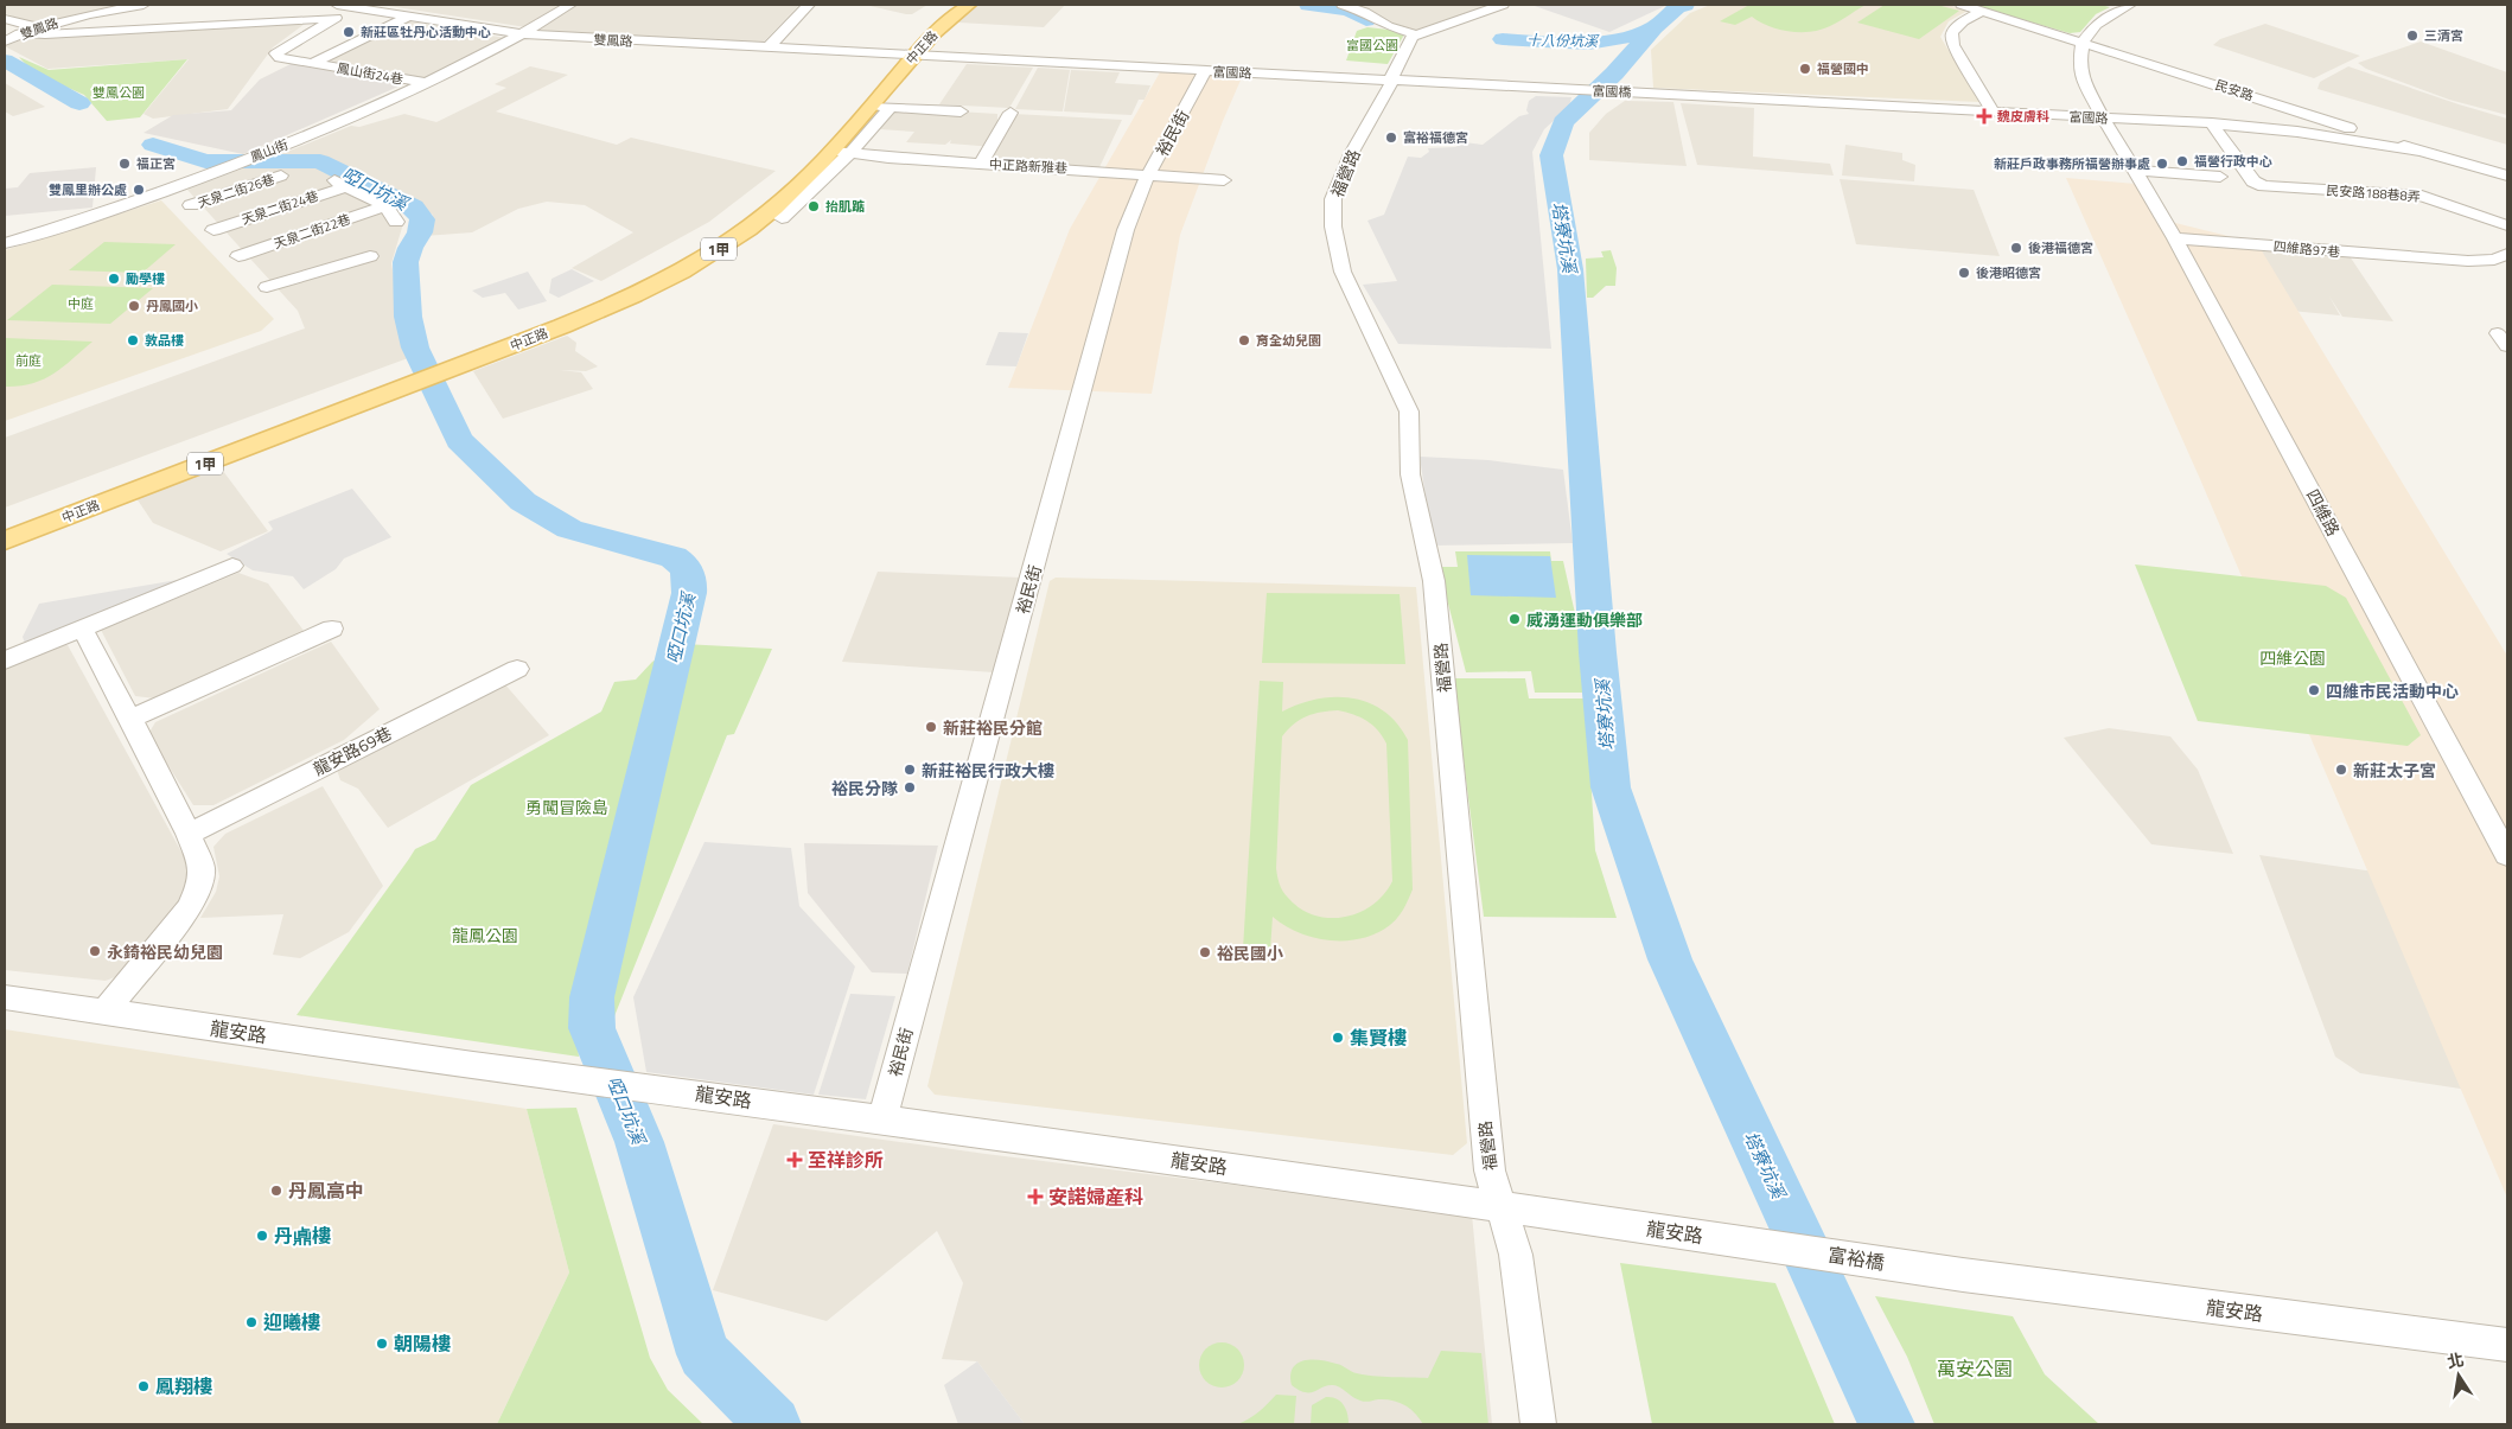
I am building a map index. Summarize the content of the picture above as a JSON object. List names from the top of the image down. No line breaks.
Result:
{"streets":{"main road":["中正路","1甲"],"street":["雙鳳路","富國路","鳳山街24巷","民安路","富國橋","裕民街","鳳山街","中正路新雅巷","福營路","天泉二街26巷","民安路188巷8弄","天泉二街24巷","天泉二街22巷","四維路97巷","四維路","龍安路69巷","龍安路","富裕橋"]},"crossings":[["雙鳳路","中正路"],["雙鳳路","富國路"],["雙鳳路","鳳山街"],["中正路","富國路"],["中正路","中正路新雅巷"],["富國路","民安路"],["富國路","富國橋"],["富國路","裕民街"],["富國路","福營路"],["富國路","民安路188巷8弄"],["富國路","四維路"],["鳳山街24巷","鳳山街"],["民安路","四維路"],["裕民街","中正路新雅巷"],["裕民街","龍安路"],["福營路","龍安路"],["四維路97巷","四維路"],["龍安路","富裕橋"]],"water":["十八份坑溪","啞口坑溪","塔寮坑溪"],"parks":["富國公園","雙鳳公園","中庭","前庭","四維公園","勇闖冒險島","龍鳳公園","萬安公園"],"places":{"other":["新莊區牡丹心活動中心","三清宮","福營國中","富裕福德宮","福營行政中心","福正宮","新莊戶政事務所福營辦事處","雙鳳里辦公處","抬肌踮","後港福德宮","後港昭德宮","勵學樓","丹鳳國小","敦品樓","育全幼兒園","威湧運動俱樂部","四維市民活動中心","新莊裕民分館","新莊裕民行政大樓","新莊太子宮","裕民分隊","永錡裕民幼兒園","裕民國小","集賢樓","丹鳳高中","丹鼑樓","迎曦樓","朝陽樓","鳳翔樓"],"health":["魏皮膚科","至祥診所","安諾婦産科"]},"north":"top"}
